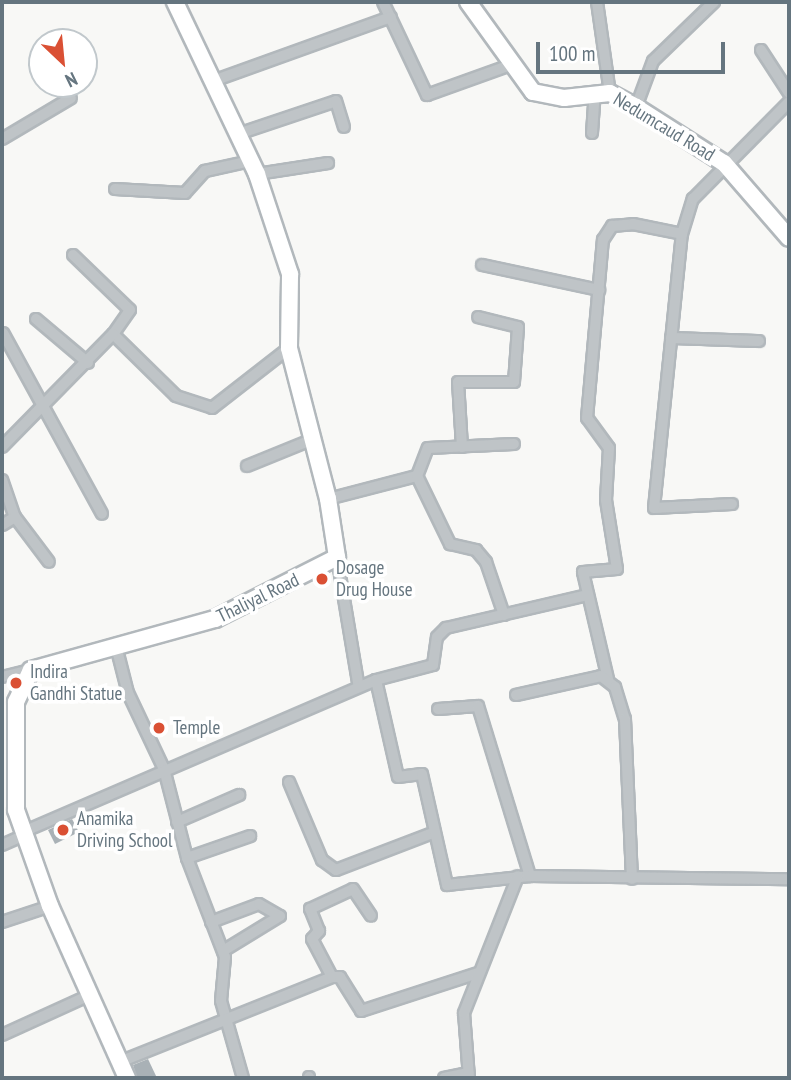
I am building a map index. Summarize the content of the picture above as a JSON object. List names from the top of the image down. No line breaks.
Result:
{"streets":{"street":["Nedumcaud Road","Thaliyal Road"]},"places":["Dosage Drug House","Indira Gandhi Statue","Temple","Anamika Driving School"],"scale_bar":"100 m","north":"bottom right"}
